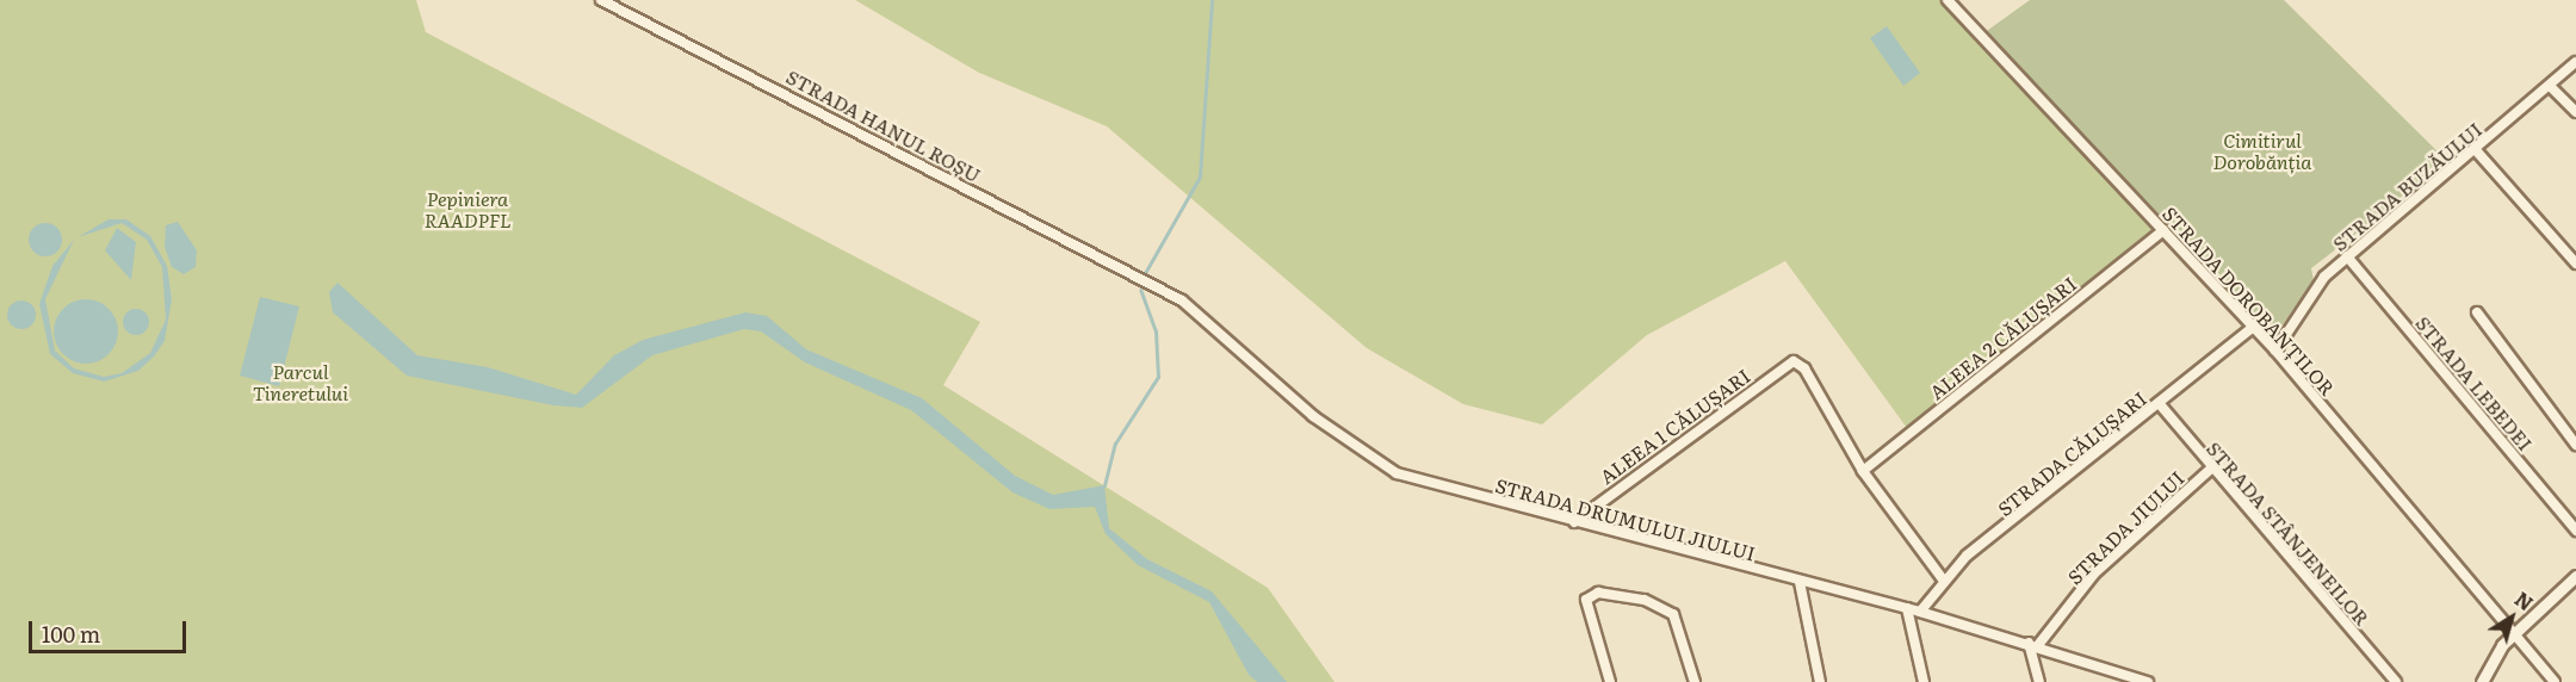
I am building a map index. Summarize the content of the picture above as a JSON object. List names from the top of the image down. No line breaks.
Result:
{"streets":{"street":["STRADA HANUL ROȘU","STRADA BUZĂULUI","STRADA DOROBANȚILOR","ALEEA 2 CĂLUȘARI","STRADA LEBEDEI","ALEEA 1 CĂLUȘARI","STRADA CĂLUȘARI","STRADA DRUMULUI JIULUI","STRADA JIULUI","STRADA STÂNJENEILOR"]},"crossings":[["STRADA HANUL ROȘU","STRADA DRUMULUI JIULUI"],["STRADA BUZĂULUI","STRADA DOROBANȚILOR"],["STRADA BUZĂULUI","STRADA LEBEDEI"],["STRADA DOROBANȚILOR","ALEEA 2 CĂLUȘARI"],["STRADA DOROBANȚILOR","STRADA CĂLUȘARI"],["ALEEA 2 CĂLUȘARI","ALEEA 1 CĂLUȘARI"],["ALEEA 1 CĂLUȘARI","STRADA DRUMULUI JIULUI"],["STRADA CĂLUȘARI","STRADA DRUMULUI JIULUI"],["STRADA CĂLUȘARI","STRADA STÂNJENEILOR"],["STRADA DRUMULUI JIULUI","STRADA JIULUI"],["STRADA JIULUI","STRADA STÂNJENEILOR"]],"parks":["Cimitirul Dorobănția","Pepiniera RAADPFL","Parcul Tineretului"],"scale_bar":"100 m","north":"top right"}
